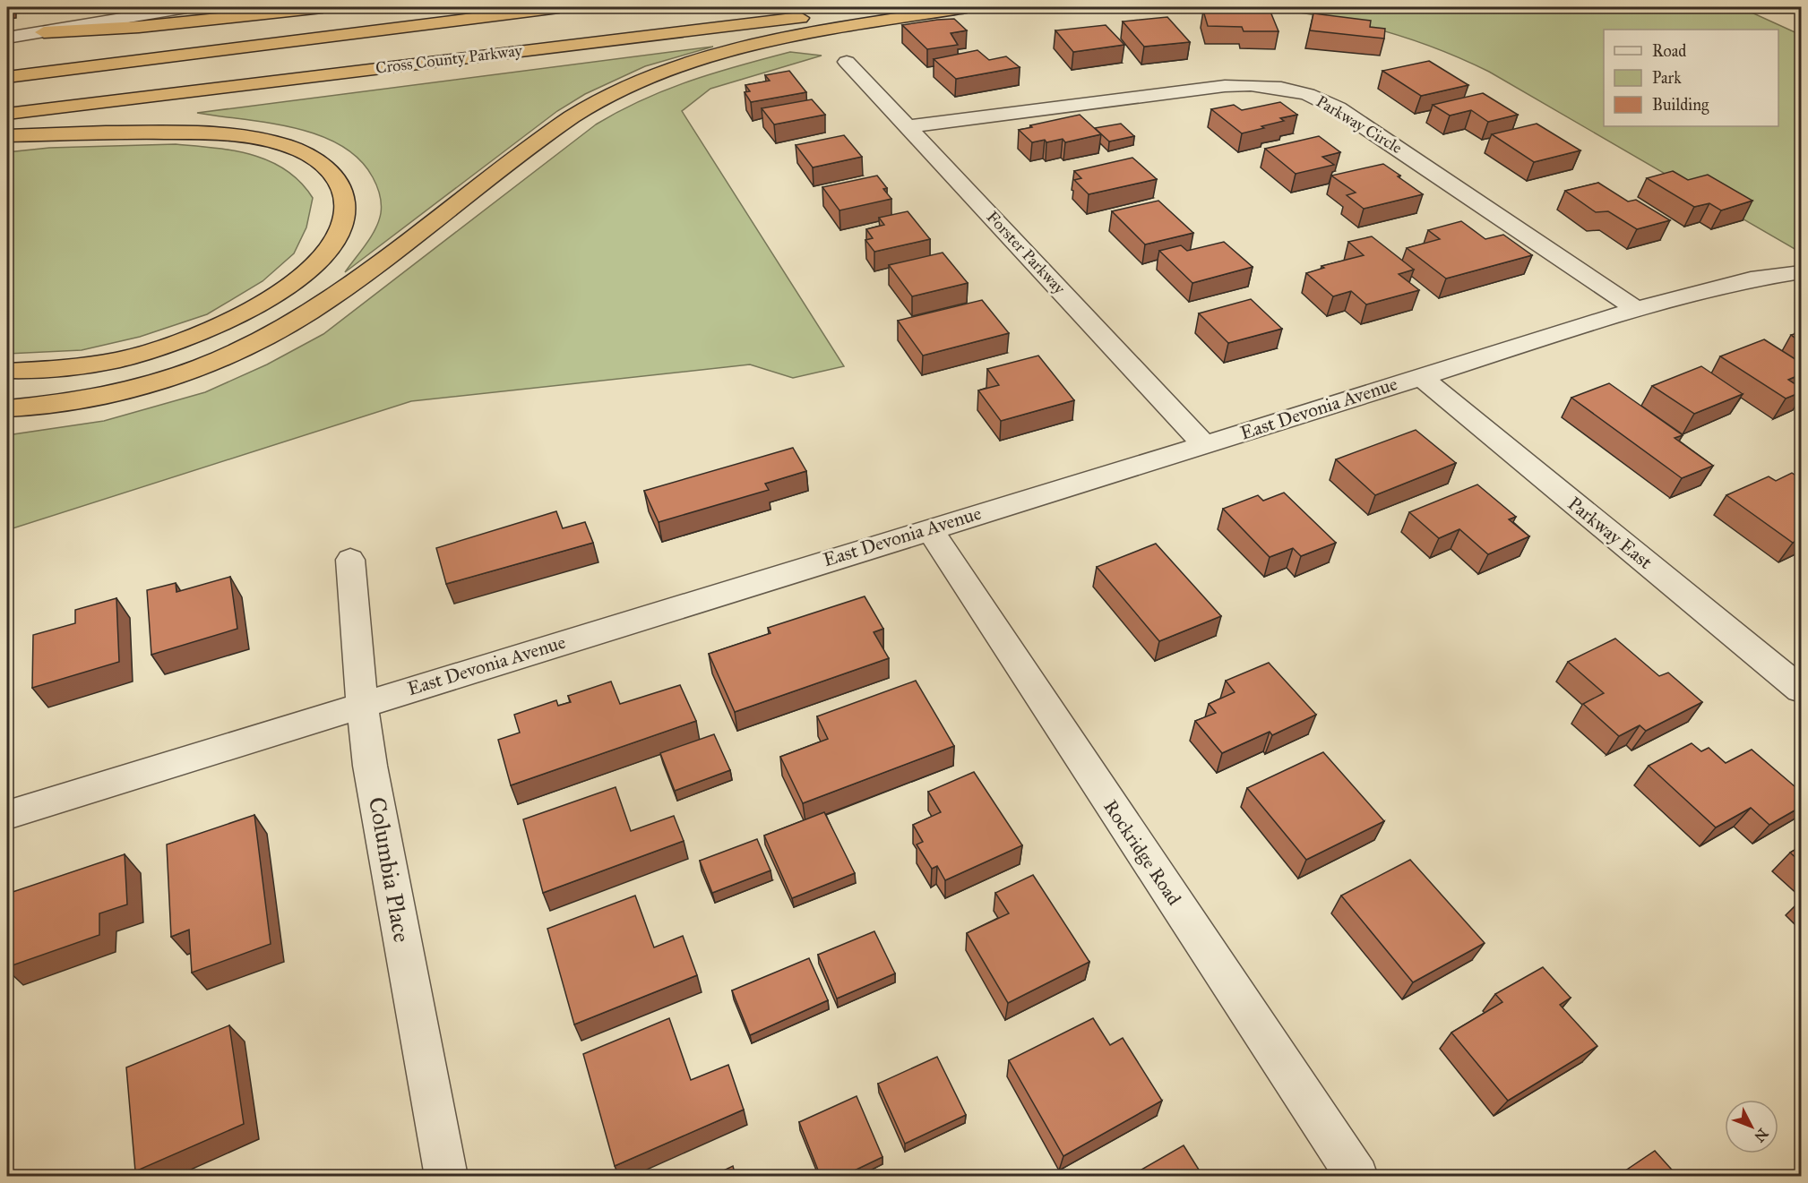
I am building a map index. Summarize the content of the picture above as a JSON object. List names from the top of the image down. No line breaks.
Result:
{"streets":{"highway":["Cross County Parkway"],"street":["Parkway Circle","Forster Parkway","East Devonia Avenue","Parkway East","Rockridge Road","Columbia Place"]},"crossings":[["Parkway Circle","Forster Parkway"],["Parkway Circle","East Devonia Avenue"],["Forster Parkway","East Devonia Avenue"],["East Devonia Avenue","Parkway East"],["East Devonia Avenue","Rockridge Road"],["East Devonia Avenue","Columbia Place"]],"legend":["Road","Park","Building"],"north":"bottom right"}
